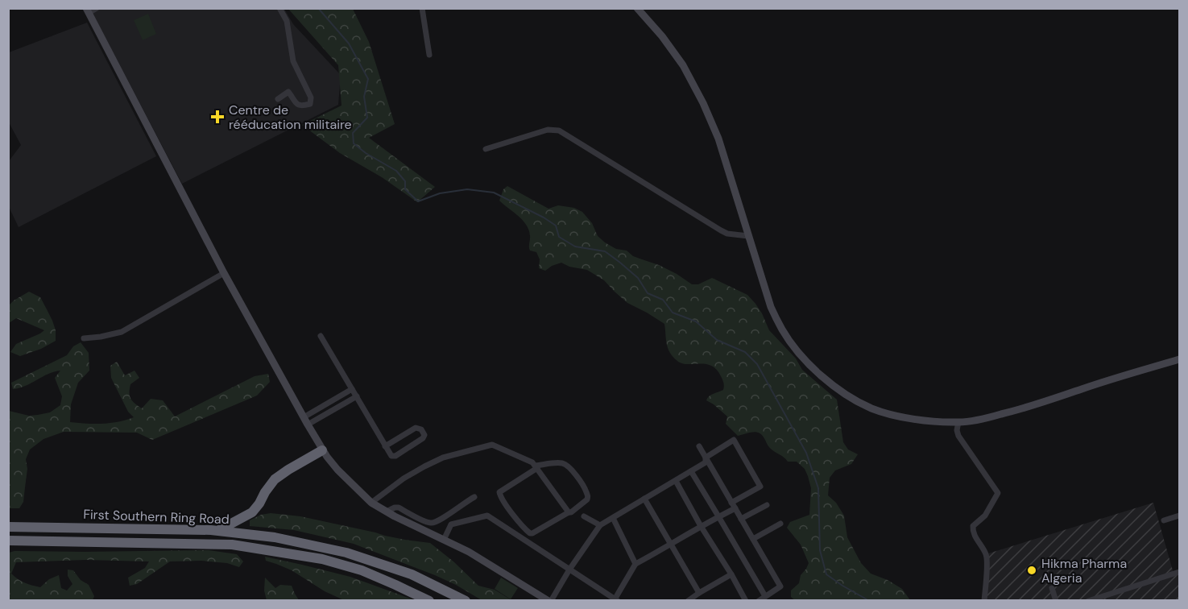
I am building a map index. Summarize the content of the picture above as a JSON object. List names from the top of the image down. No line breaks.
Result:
{"streets":{"highway":["First Southern Ring Road"]},"places":{"health":["Centre de rééducation militaire"],"other":["Hikma Pharma Algeria"]}}
